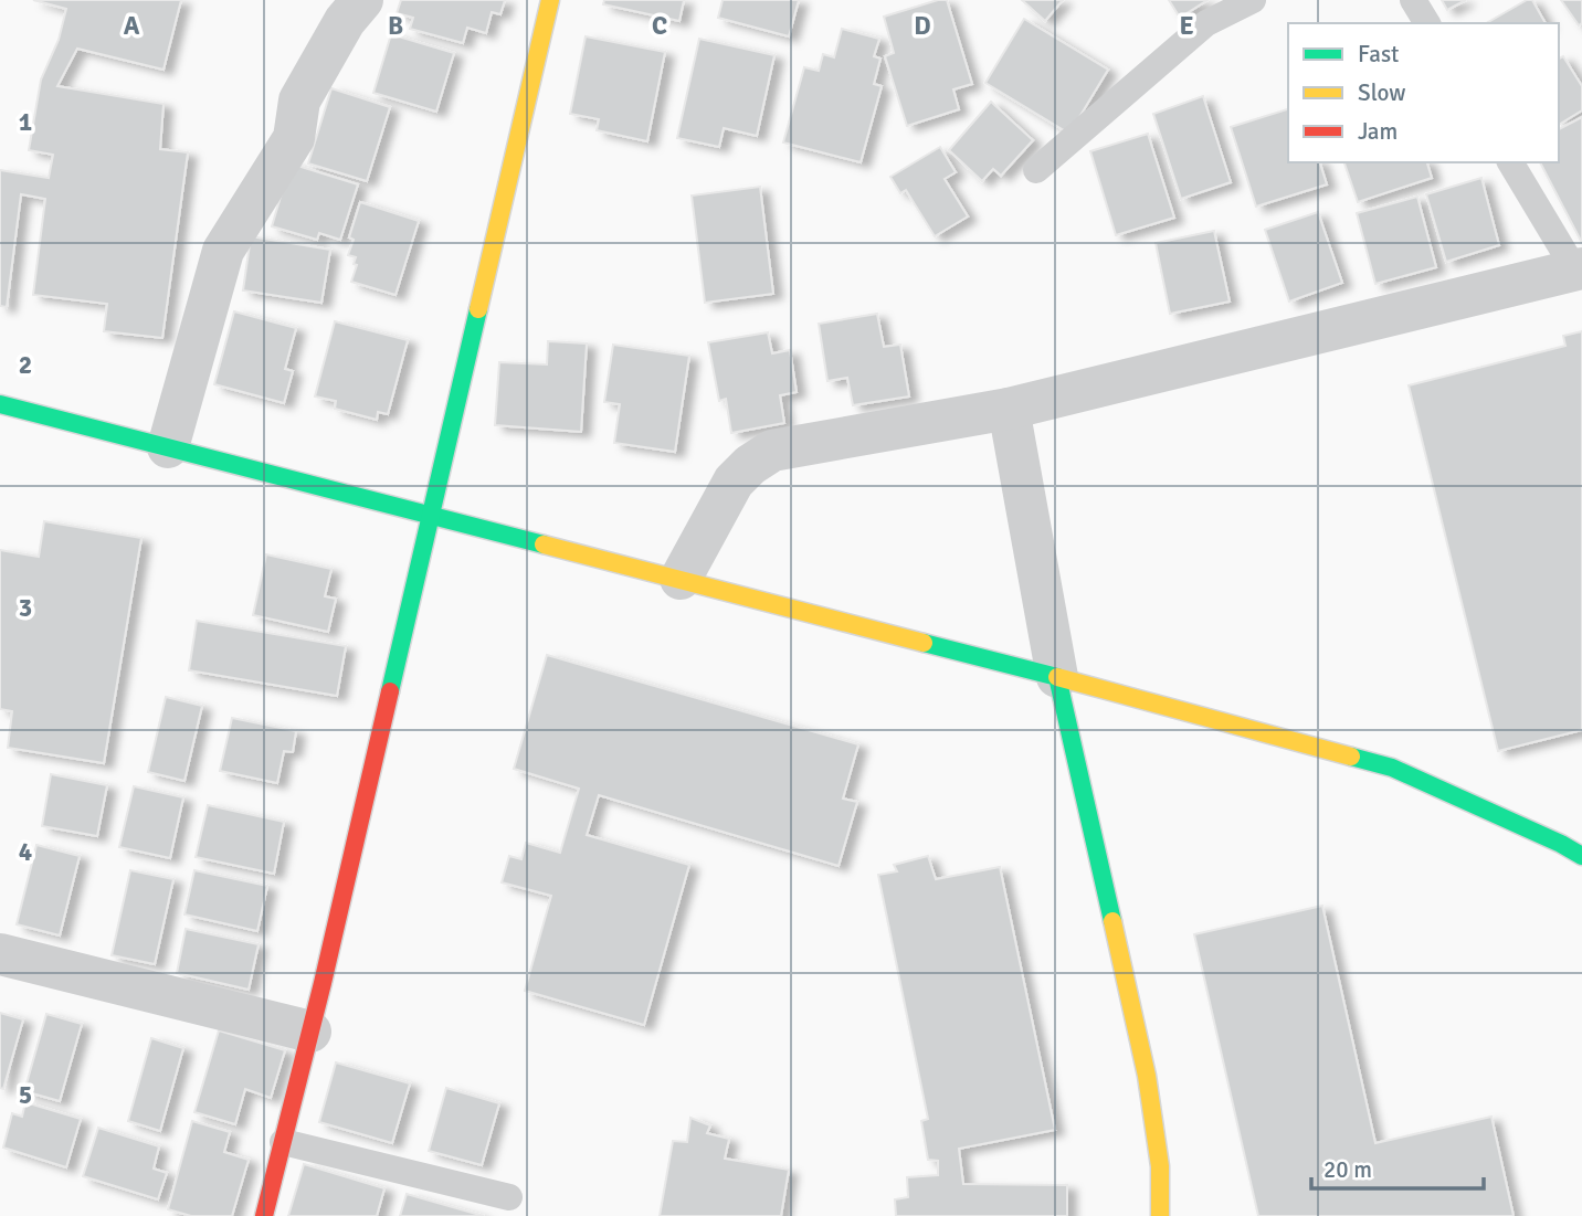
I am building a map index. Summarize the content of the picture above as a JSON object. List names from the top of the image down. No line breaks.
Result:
{"legend":["Fast","Slow","Jam"],"scale_bar":"20 m","grid":{"columns":["A","B","C","D","E"],"rows":["1","2","3","4","5"]}}
